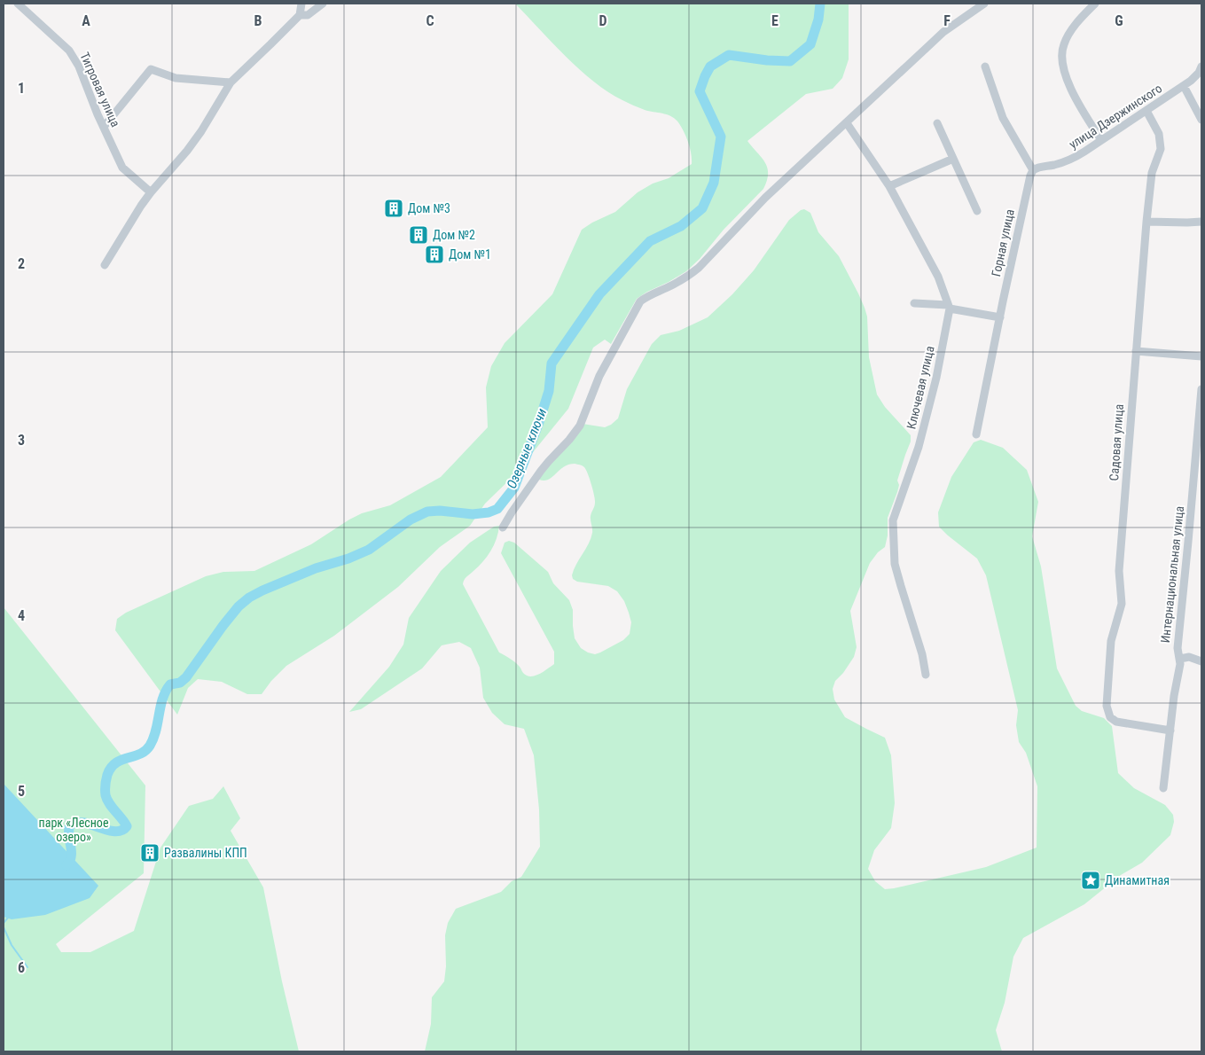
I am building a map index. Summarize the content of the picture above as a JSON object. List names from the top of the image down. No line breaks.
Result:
{"streets":{"street":["Тигровая улица","улица Дзержинского","Горная улица","Ключевая улица","Садовая улица","Интернациональная улица"]},"crossings":[["улица Дзержинского","Горная улица"],["улица Дзержинского","Садовая улица"],["Садовая улица","Интернациональная улица"]],"water":["Озерные ключи"],"parks":["парк «Лесное озеро»"],"places":{"building":["Дом №3","Дом №2","Дом №1","Развалины КПП"],"place":["Динамитная"]},"grid":{"columns":["A","B","C","D","E","F","G"],"rows":["1","2","3","4","5","6"]}}
